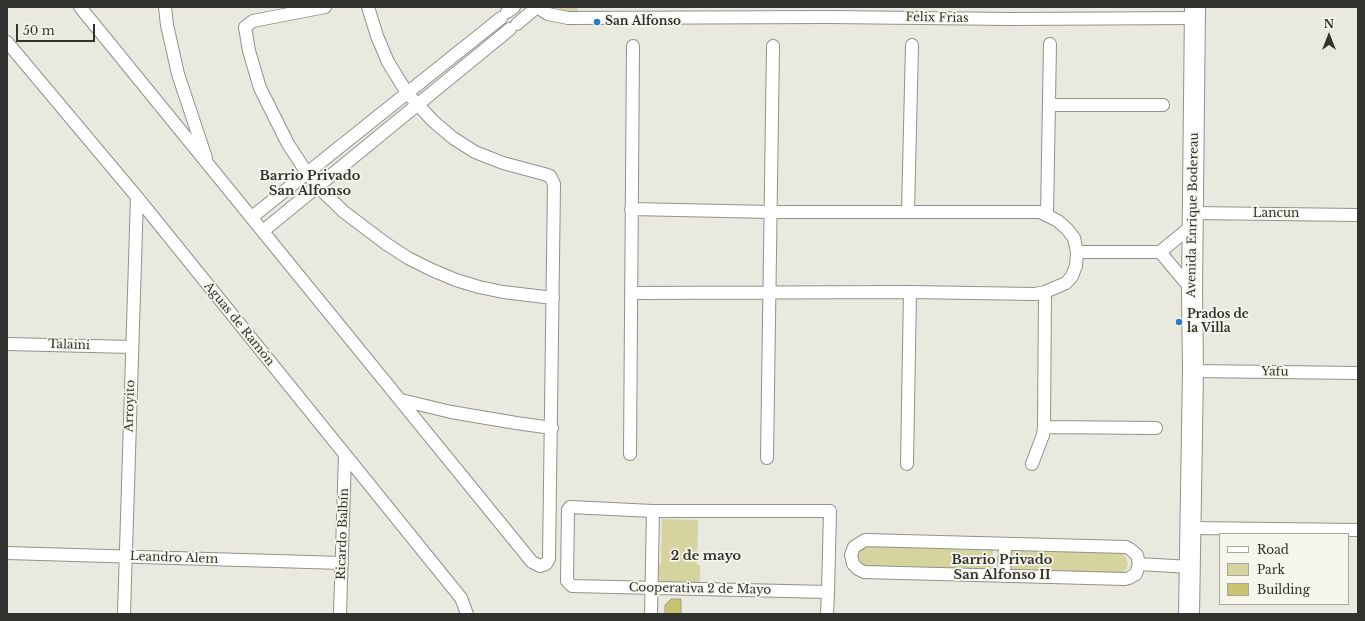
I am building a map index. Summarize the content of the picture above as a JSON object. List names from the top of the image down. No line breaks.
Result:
{"streets":{"main road":["Avenida Enrique Bodereau"],"street":["Felix Frias","Lancun","Aguas de Ramón","Talaini","Yafu","Arroyito","Ricardo Balbín","Leandro Alem","Cooperativa 2 de Mayo"]},"crossings":[["Felix Frias","Avenida Enrique Bodereau"],["Lancun","Avenida Enrique Bodereau"],["Avenida Enrique Bodereau","Yafu"],["Aguas de Ramón","Arroyito"],["Aguas de Ramón","Ricardo Balbín"],["Talaini","Arroyito"],["Arroyito","Leandro Alem"],["Ricardo Balbín","Leandro Alem"]],"districts":["Barrio Privado San Alfonso","2 de mayo","Barrio Privado San Alfonso II"],"places":["San Alfonso","Prados de la Villa"],"legend":["Road","Park","Building"],"scale_bar":"50 m","north":"top"}
